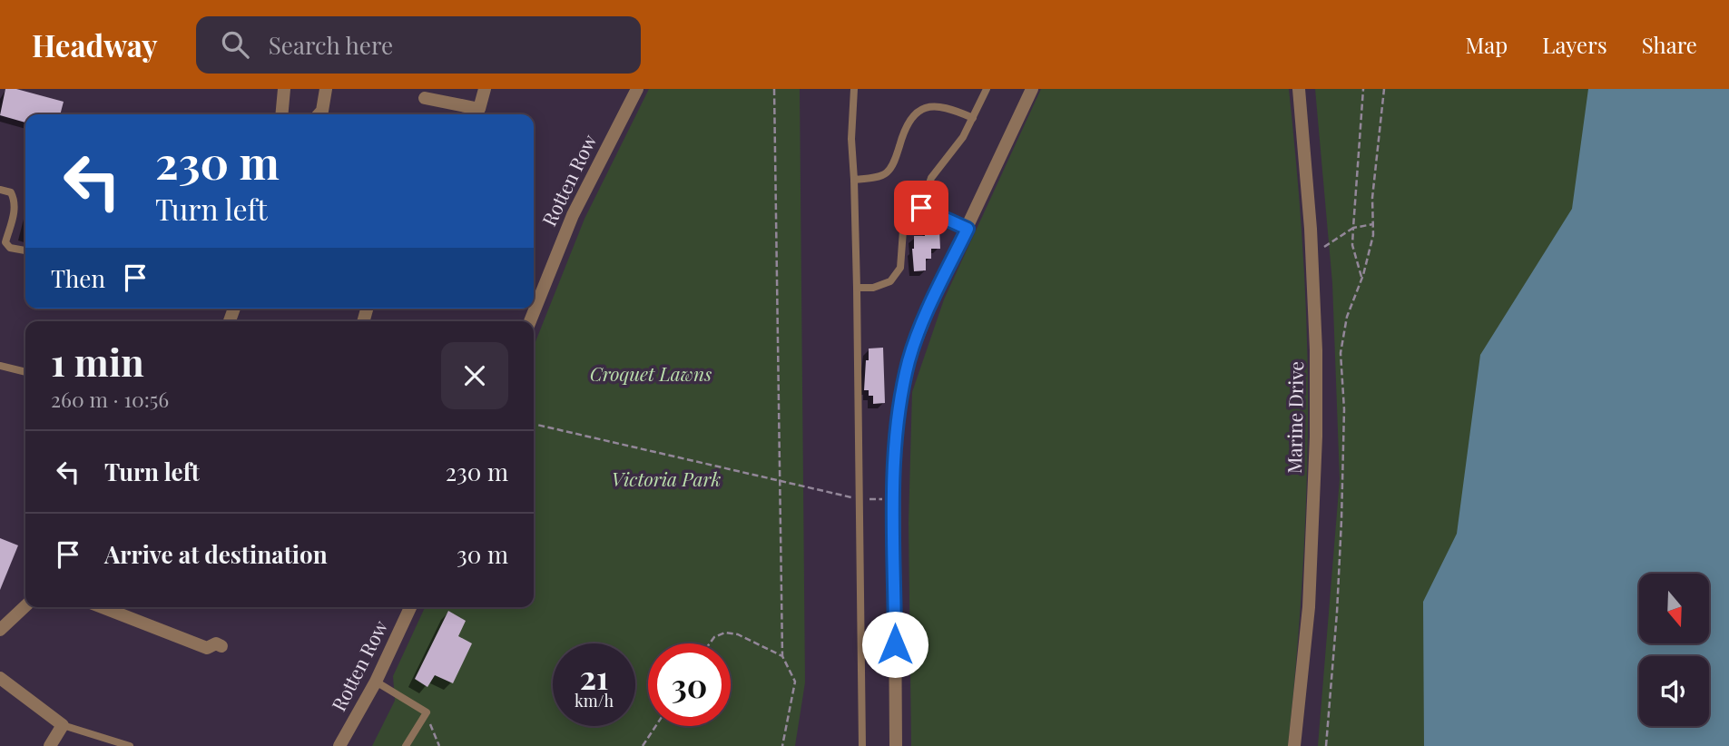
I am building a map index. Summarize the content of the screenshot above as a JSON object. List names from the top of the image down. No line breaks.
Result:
{"streets":{"street":["Rotten Row","Marine Drive"]},"parks":["Croquet Lawns","Victoria Park"],"north":"bottom","page":{"header":"Headway","search":"Search here","nav":["Map","Layers","Share"],"turn":["230 m","Turn left"],"then":"Then","heading":["1 min","260 m · 10:56"],"list":[{"name":"Turn left","value":"230 m"},{"name":"Arrive at destination","value":"30 m"}],"speed":"21 km/h","limit":"30"}}
